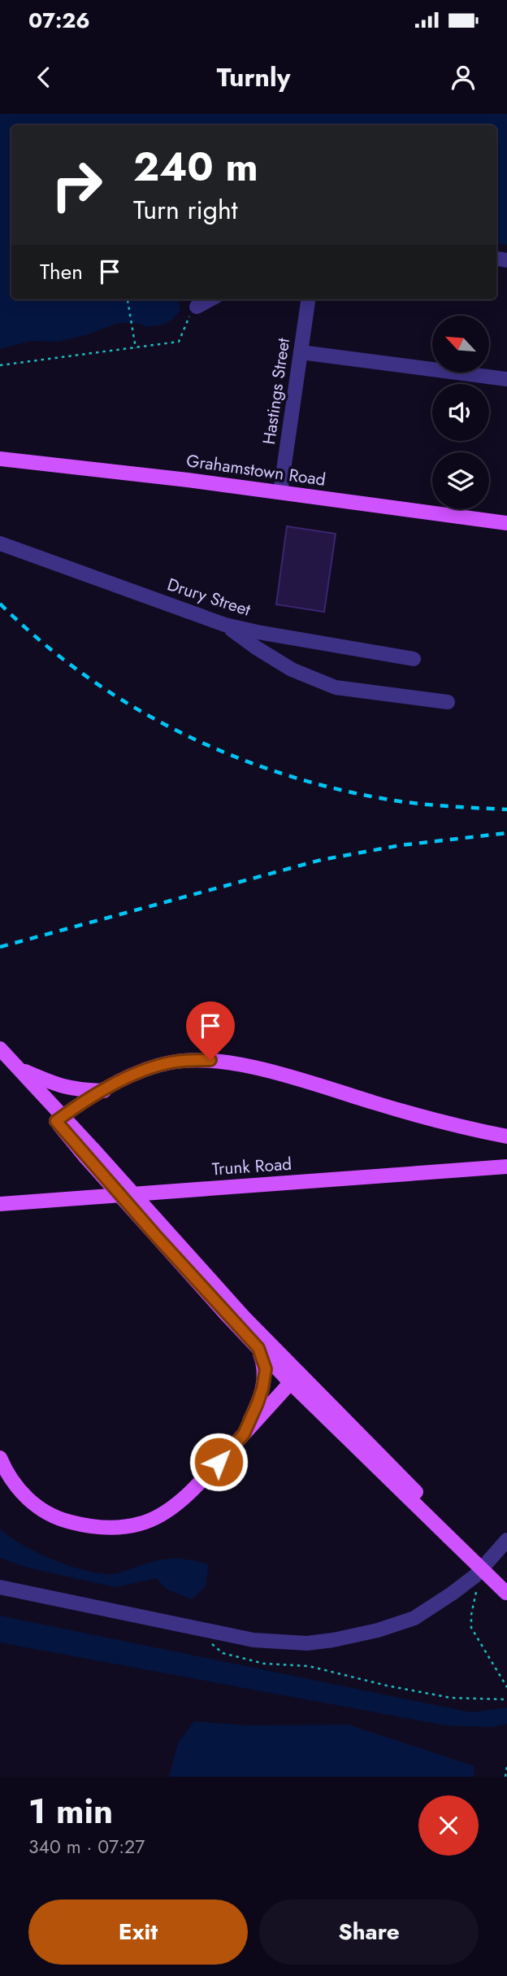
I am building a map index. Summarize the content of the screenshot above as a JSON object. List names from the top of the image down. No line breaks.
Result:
{"streets":{"main road":["Grahamstown Road","Trunk Road"],"street":["Hastings Street","Drury Street"]},"crossings":[["Hastings Street","Grahamstown Road"]],"north":"top left","page":{"status":"07:26","header":"Turnly","turn":["240 m","Turn right"],"then":"Then","heading":["1 min","340 m · 07:27"],"buttons":["Exit","Share"]}}
